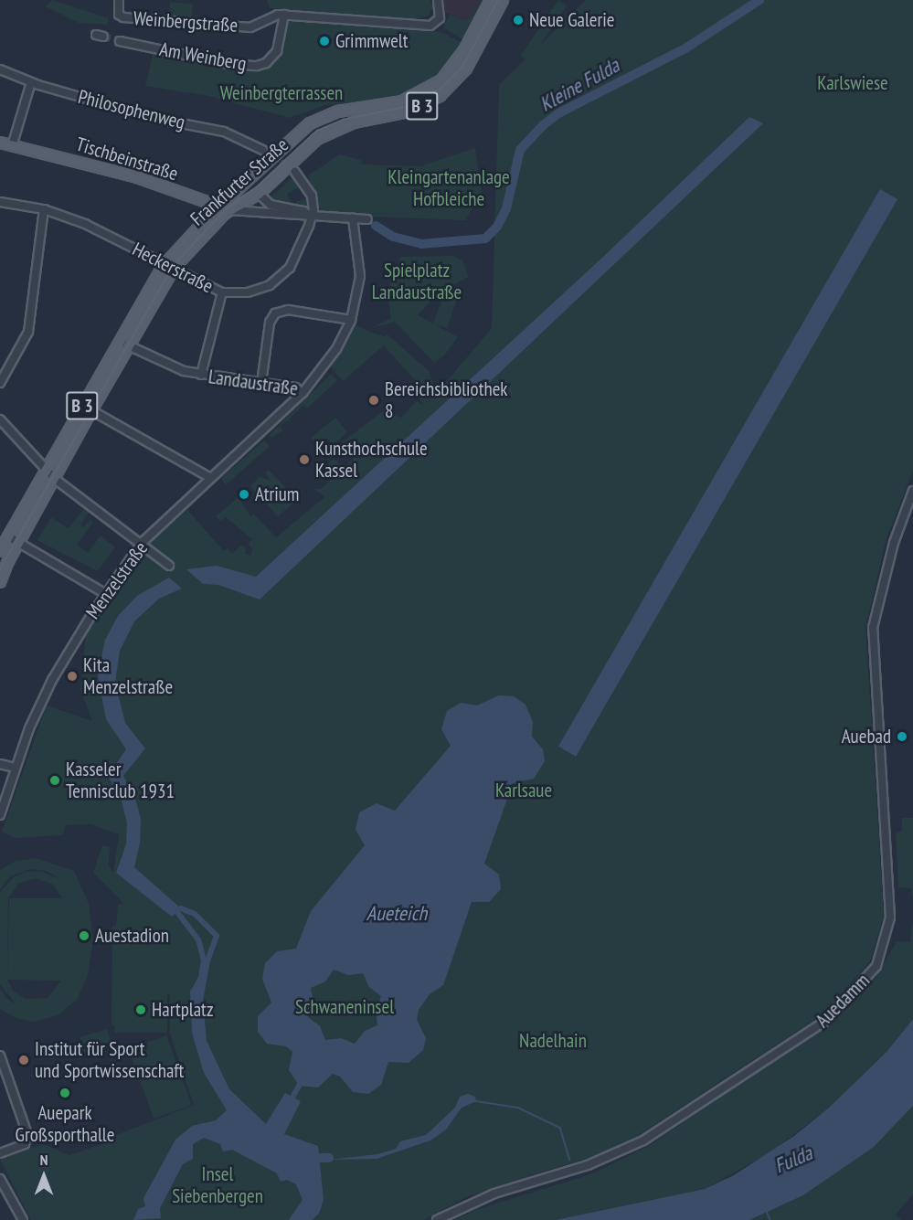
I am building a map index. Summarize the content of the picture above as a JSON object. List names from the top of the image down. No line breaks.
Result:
{"streets":{"main road":["B 3","Tischbeinstraße","Frankfurter Straße"],"street":["Weinbergstraße","Am Weinberg","Philosophenweg","Heckerstraße","Landaustraße","Menzelstraße","Auedamm"]},"crossings":[["Weinbergstraße","Am Weinberg"],["Tischbeinstraße","Frankfurter Straße"],["Frankfurter Straße","Heckerstraße"],["Frankfurter Straße","Landaustraße"],["Landaustraße","Menzelstraße"]],"water":["Kleine Fulda","Aueteich","Fulda"],"parks":["Karlswiese","Weinbergterrassen","Kleingartenanlage Hofbleiche","Spielplatz Landaustraße","Karlsaue","Schwaneninsel","Nadelhain","Insel Siebenbergen"],"places":["Neue Galerie","Grimmwelt","Bereichsbibliothek 8","Kunsthochschule Kassel","Atrium","Kita Menzelstraße","Auebad","Kasseler Tennisclub 1931","Auestadion","Hartplatz","Institut für Sport und Sportwissenschaft","Auepark Großsporthalle"],"north":"top"}
